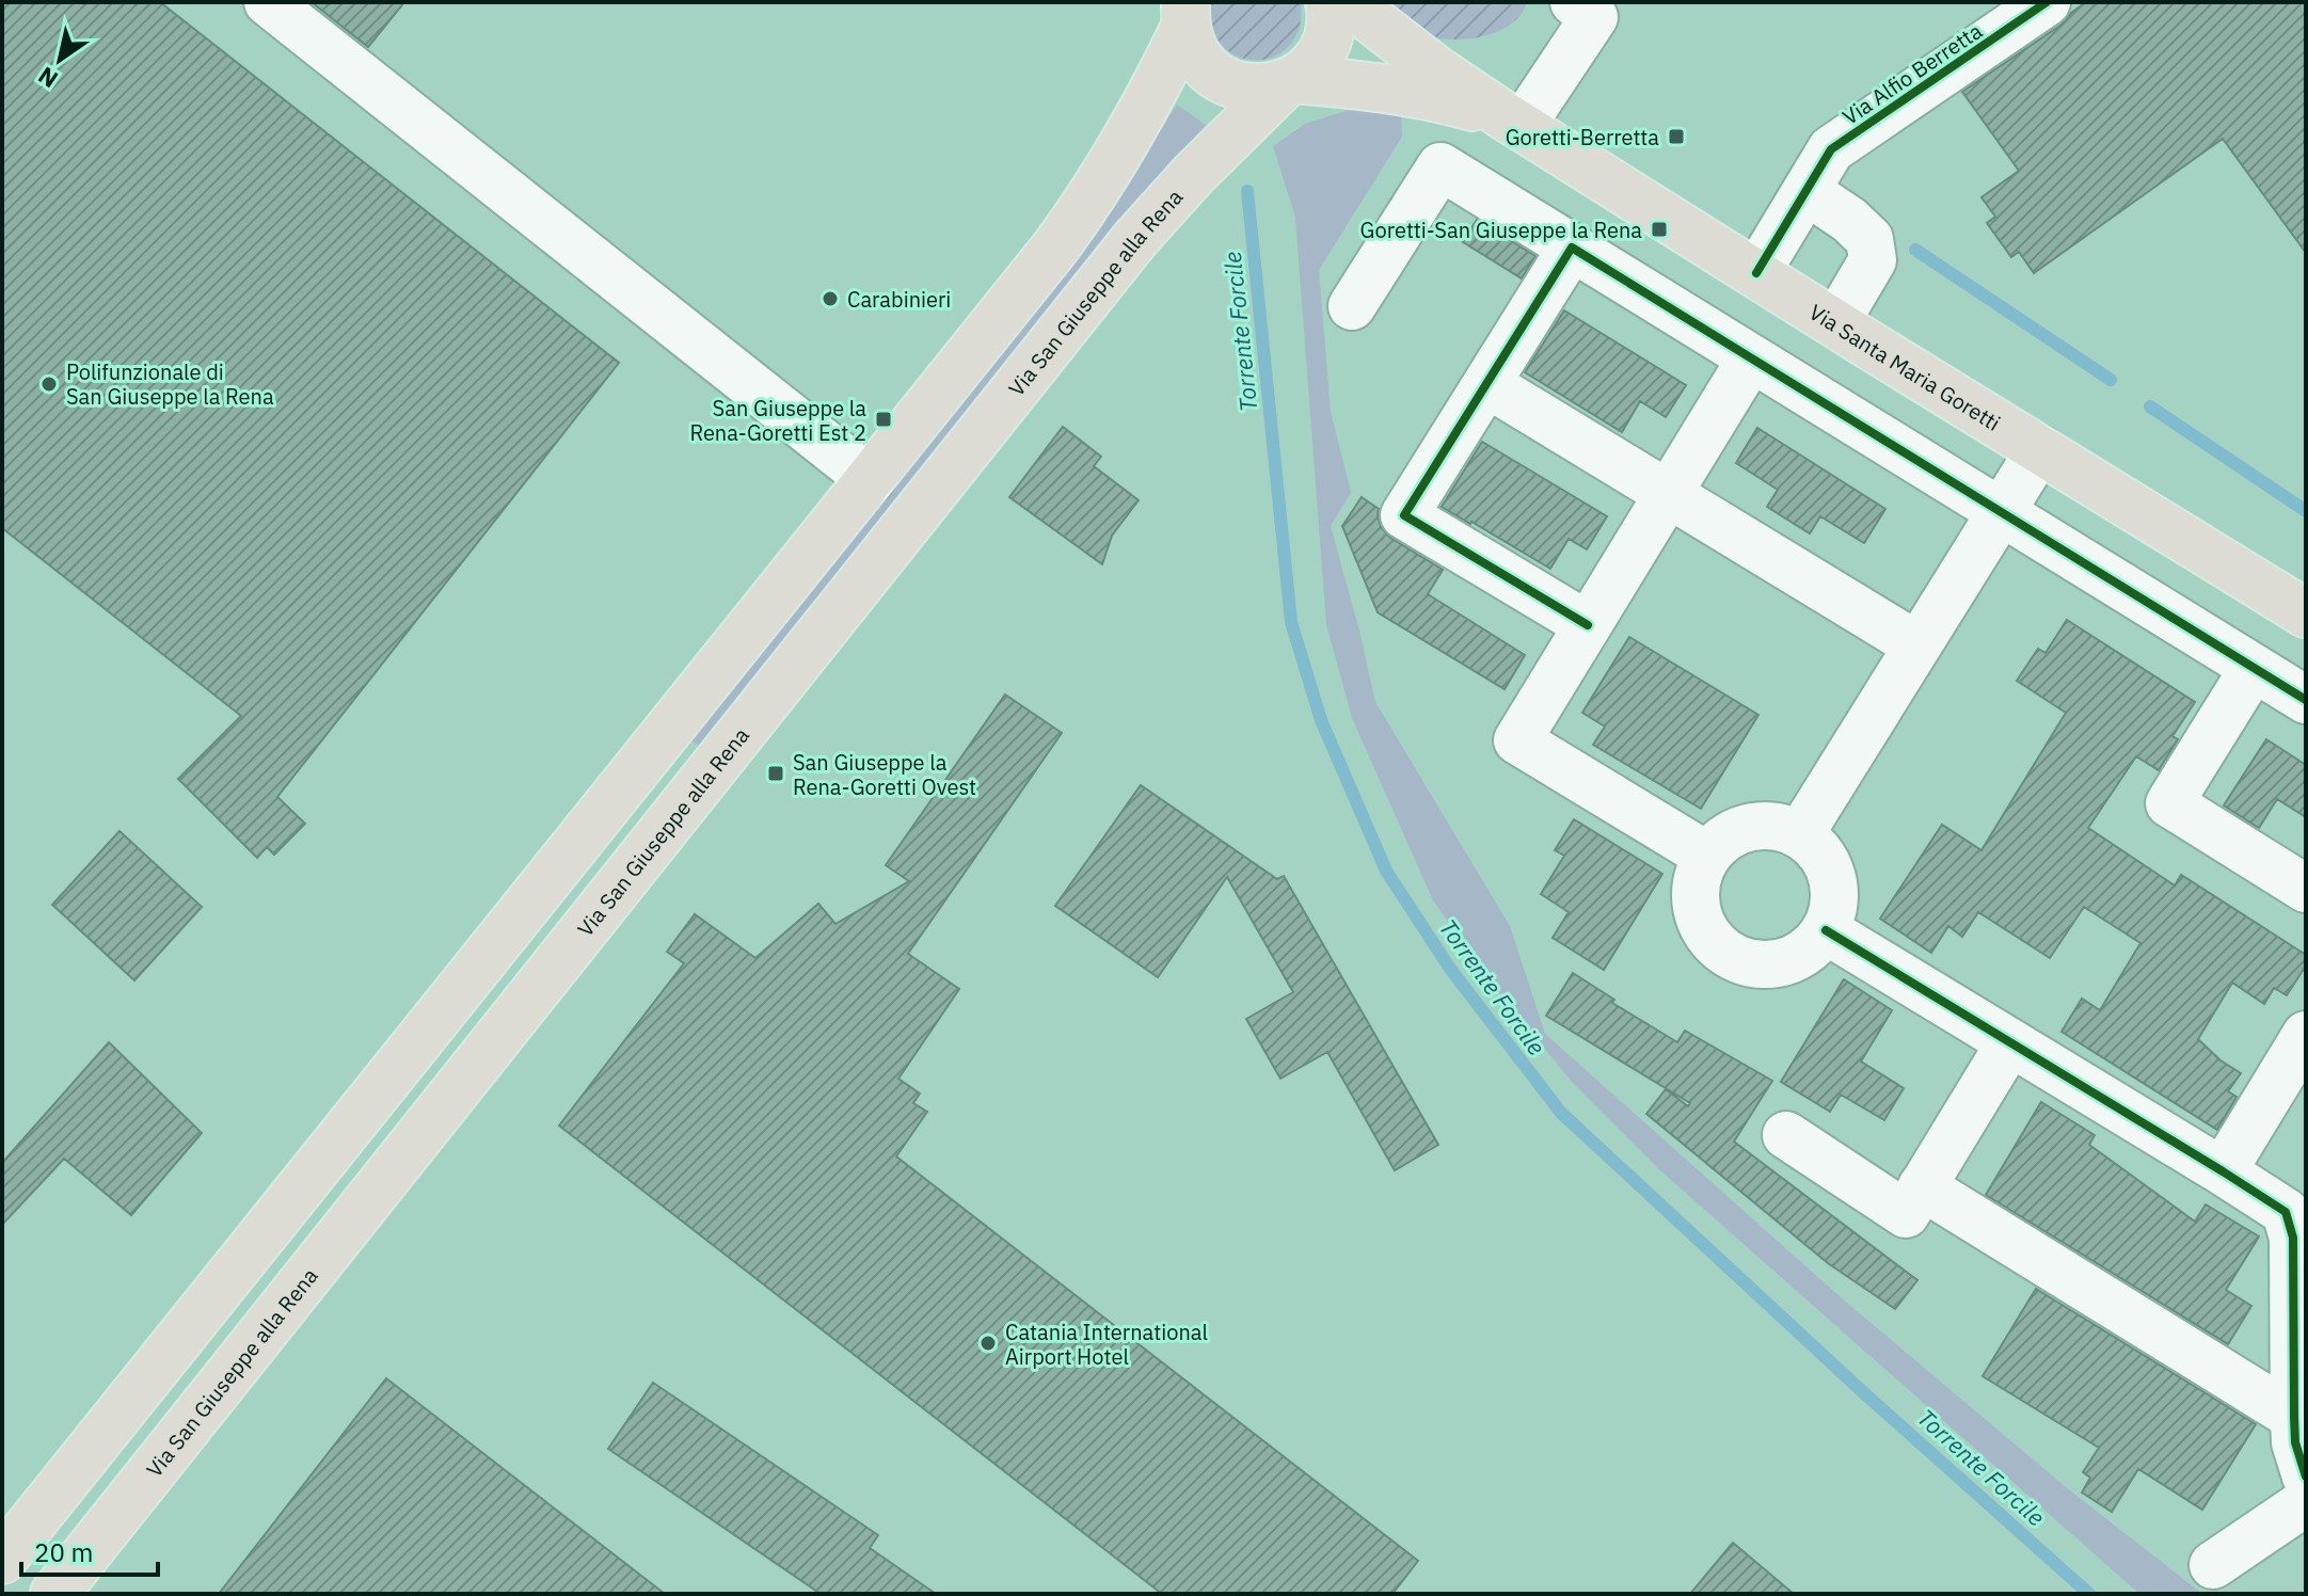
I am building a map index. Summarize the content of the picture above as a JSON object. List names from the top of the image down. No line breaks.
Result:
{"streets":{"main road":["Via San Giuseppe alla Rena","Via Santa Maria Goretti"],"street":["Via Alfio Berretta"]},"crossings":[["Via Alfio Berretta","Via Santa Maria Goretti"]],"water":["Torrente Forcile"],"places":{"transit":["Goretti-Berretta","Goretti-San Giuseppe la Rena","San Giuseppe la Rena-Goretti Est 2","San Giuseppe la Rena-Goretti Ovest"],"other":["Carabinieri","Polifunzionale di San Giuseppe la Rena","Catania International Airport Hotel"]},"scale_bar":"20 m","north":"bottom left"}
